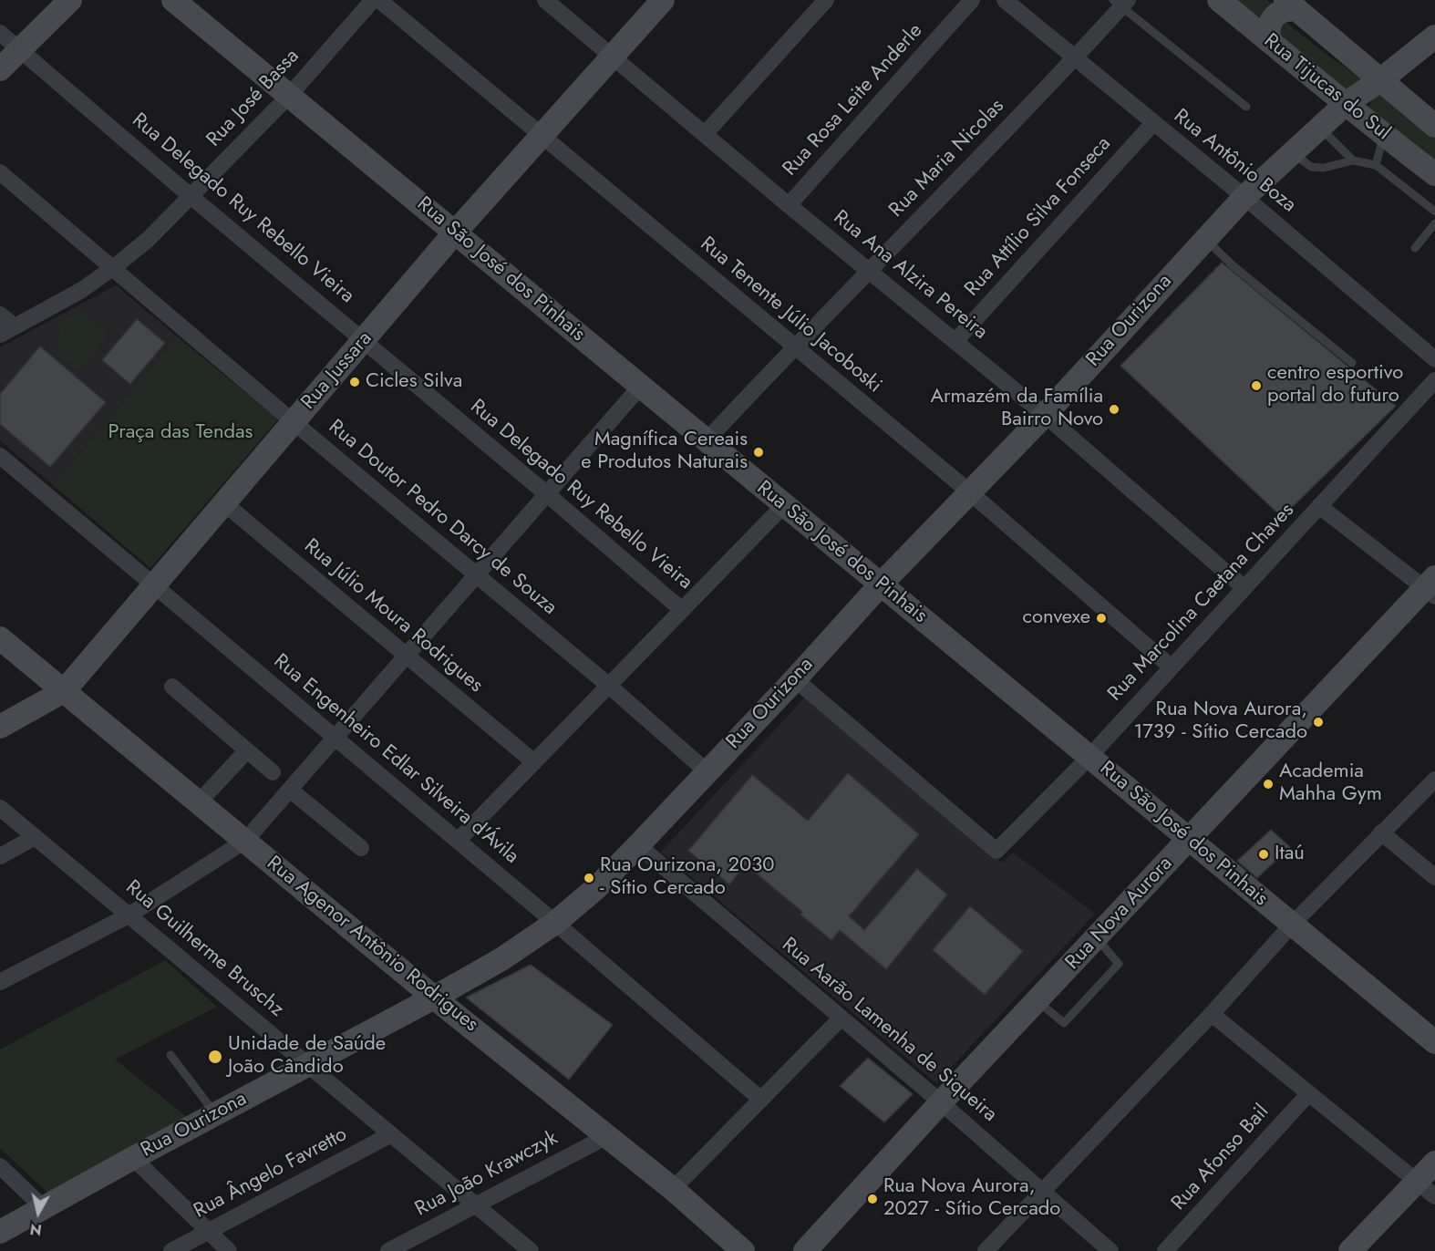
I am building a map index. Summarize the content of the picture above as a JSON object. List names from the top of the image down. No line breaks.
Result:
{"streets":{"street":["Rua Tijucas do Sul","Rua José Bassa","Rua Rosa Leite Anderle","Rua Maria Nicolas","Rua Antônio Boza","Rua Delegado Ruy Rebello Vieira","Rua Attílio Silva Fonseca","Rua São José dos Pinhais","Rua Ana Alzira Pereira","Rua Tenente Júlio Jacoboski","Rua Ourizona","Rua Jussara","Rua Doutor Pedro Darcy de Souza","Rua Marcolina Caetana Chaves","Rua Júlio Moura Rodrigues","Rua Engenheiro Edlar Silveira d'Ávila","Rua Nova Aurora","Rua Agenor Antônio Rodrigues","Rua Guilherme Bruschz","Rua Aarão Lamenha de Siqueira","Rua Afonso Bail","Rua Ângelo Favretto","Rua João Krawczyk"]},"crossings":[["Rua Tijucas do Sul","Rua Ourizona"],["Rua José Bassa","Rua Delegado Ruy Rebello Vieira"],["Rua José Bassa","Rua São José dos Pinhais"],["Rua José Bassa","Rua Doutor Pedro Darcy de Souza"],["Rua Rosa Leite Anderle","Rua Ana Alzira Pereira"],["Rua Maria Nicolas","Rua Antônio Boza"],["Rua Maria Nicolas","Rua São José dos Pinhais"],["Rua Maria Nicolas","Rua Ana Alzira Pereira"],["Rua Maria Nicolas","Rua Tenente Júlio Jacoboski"],["Rua Antônio Boza","Rua Attílio Silva Fonseca"],["Rua Antônio Boza","Rua Ourizona"],["Rua Delegado Ruy Rebello Vieira","Rua Jussara"],["Rua Attílio Silva Fonseca","Rua Ana Alzira Pereira"],["Rua São José dos Pinhais","Rua Ourizona"],["Rua São José dos Pinhais","Rua Jussara"],["Rua São José dos Pinhais","Rua Marcolina Caetana Chaves"],["Rua São José dos Pinhais","Rua Nova Aurora"],["Rua Ana Alzira Pereira","Rua Ourizona"],["Rua Ana Alzira Pereira","Rua Jussara"],["Rua Ana Alzira Pereira","Rua Marcolina Caetana Chaves"],["Rua Tenente Júlio Jacoboski","Rua Ourizona"],["Rua Tenente Júlio Jacoboski","Rua Jussara"],["Rua Tenente Júlio Jacoboski","Rua Marcolina Caetana Chaves"],["Rua Ourizona","Rua Doutor Pedro Darcy de Souza"],["Rua Ourizona","Rua Marcolina Caetana Chaves"],["Rua Ourizona","Rua Engenheiro Edlar Silveira d'Ávila"],["Rua Ourizona","Rua Agenor Antônio Rodrigues"],["Rua Ourizona","Rua Guilherme Bruschz"],["Rua Ourizona","Rua Aarão Lamenha de Siqueira"],["Rua Jussara","Rua Doutor Pedro Darcy de Souza"],["Rua Jussara","Rua Júlio Moura Rodrigues"],["Rua Jussara","Rua Engenheiro Edlar Silveira d'Ávila"],["Rua Jussara","Rua Agenor Antônio Rodrigues"],["Rua Nova Aurora","Rua Aarão Lamenha de Siqueira"],["Rua Agenor Antônio Rodrigues","Rua João Krawczyk"],["Rua Guilherme Bruschz","Rua Ângelo Favretto"],["Rua Guilherme Bruschz","Rua João Krawczyk"]],"parks":["Praça das Tendas"],"places":["Cicles Silva","centro esportivo portal do futuro","Armazém da Família Bairro Novo","Magnífica Cereais e Produtos Naturais","convexe","Rua Nova Aurora, 1739 - Sítio Cercado","Academia Mahha Gym","Itaú","Rua Ourizona, 2030 - Sítio Cercado","Unidade de Saúde João Cândido","Rua Nova Aurora, 2027 - Sítio Cercado"],"north":"bottom"}
